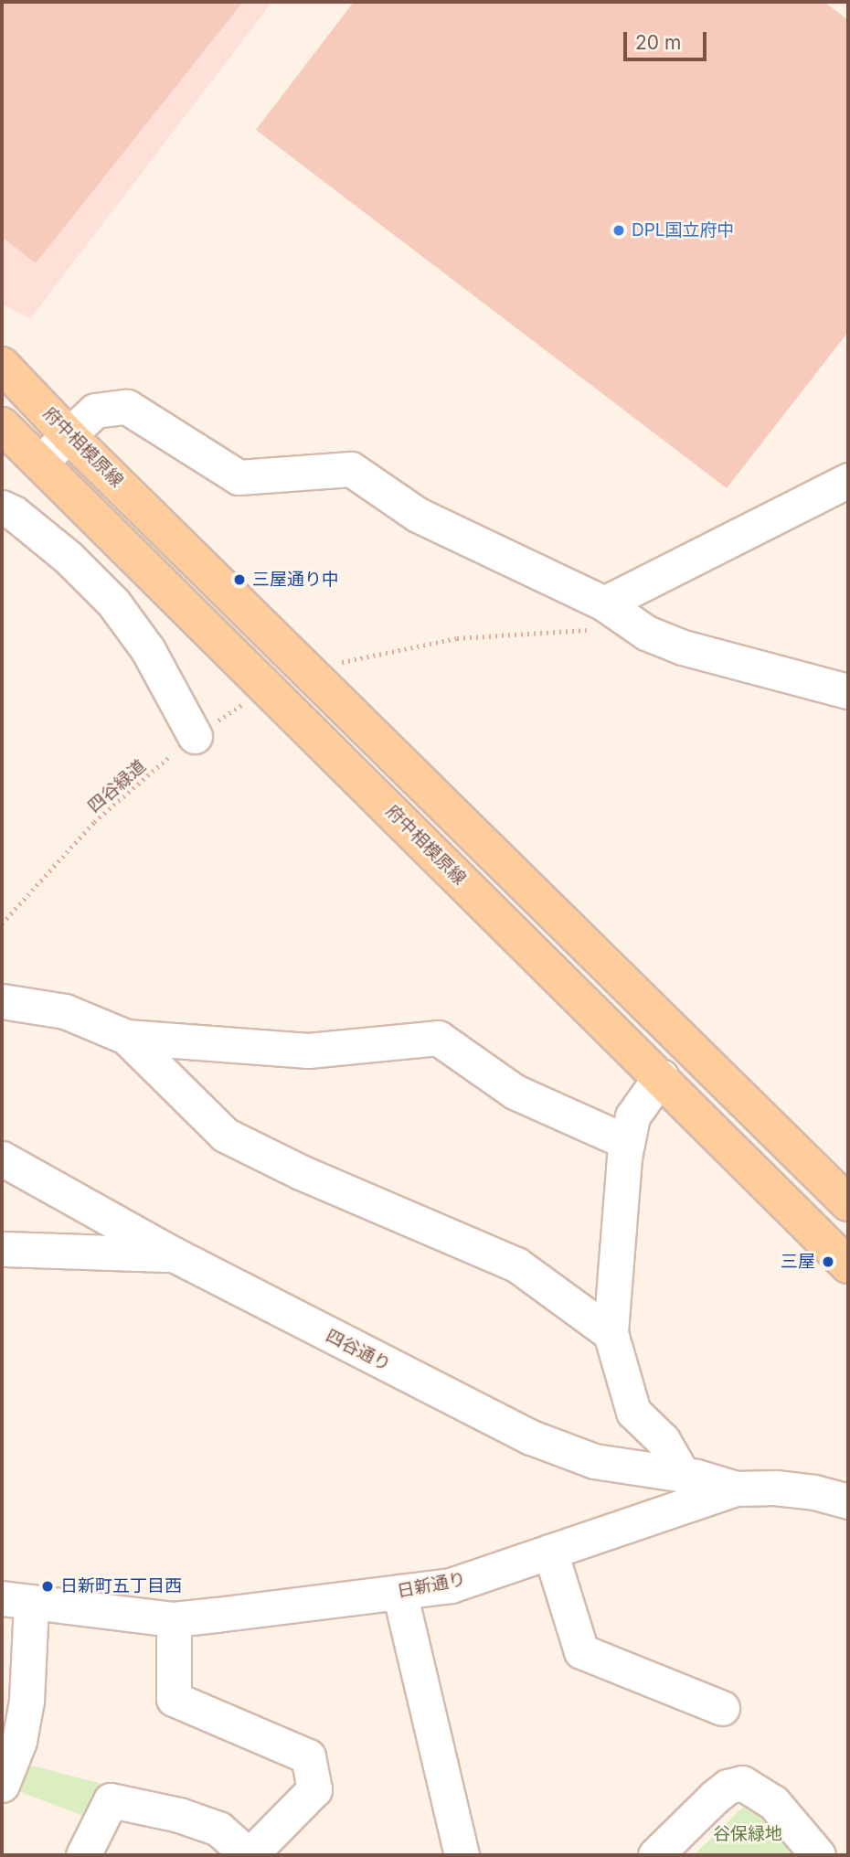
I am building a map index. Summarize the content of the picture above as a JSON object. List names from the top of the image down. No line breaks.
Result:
{"streets":{"main road":["府中相模原線"],"street":["四谷通り","日新通り"],"path":["四谷緑道"]},"crossings":[["府中相模原線","四谷緑道"],["四谷通り","日新通り"]],"parks":["谷保緑地"],"places":["DPL国立府中","三屋通り中","三屋","日新町五丁目西"],"scale_bar":"20 m"}
